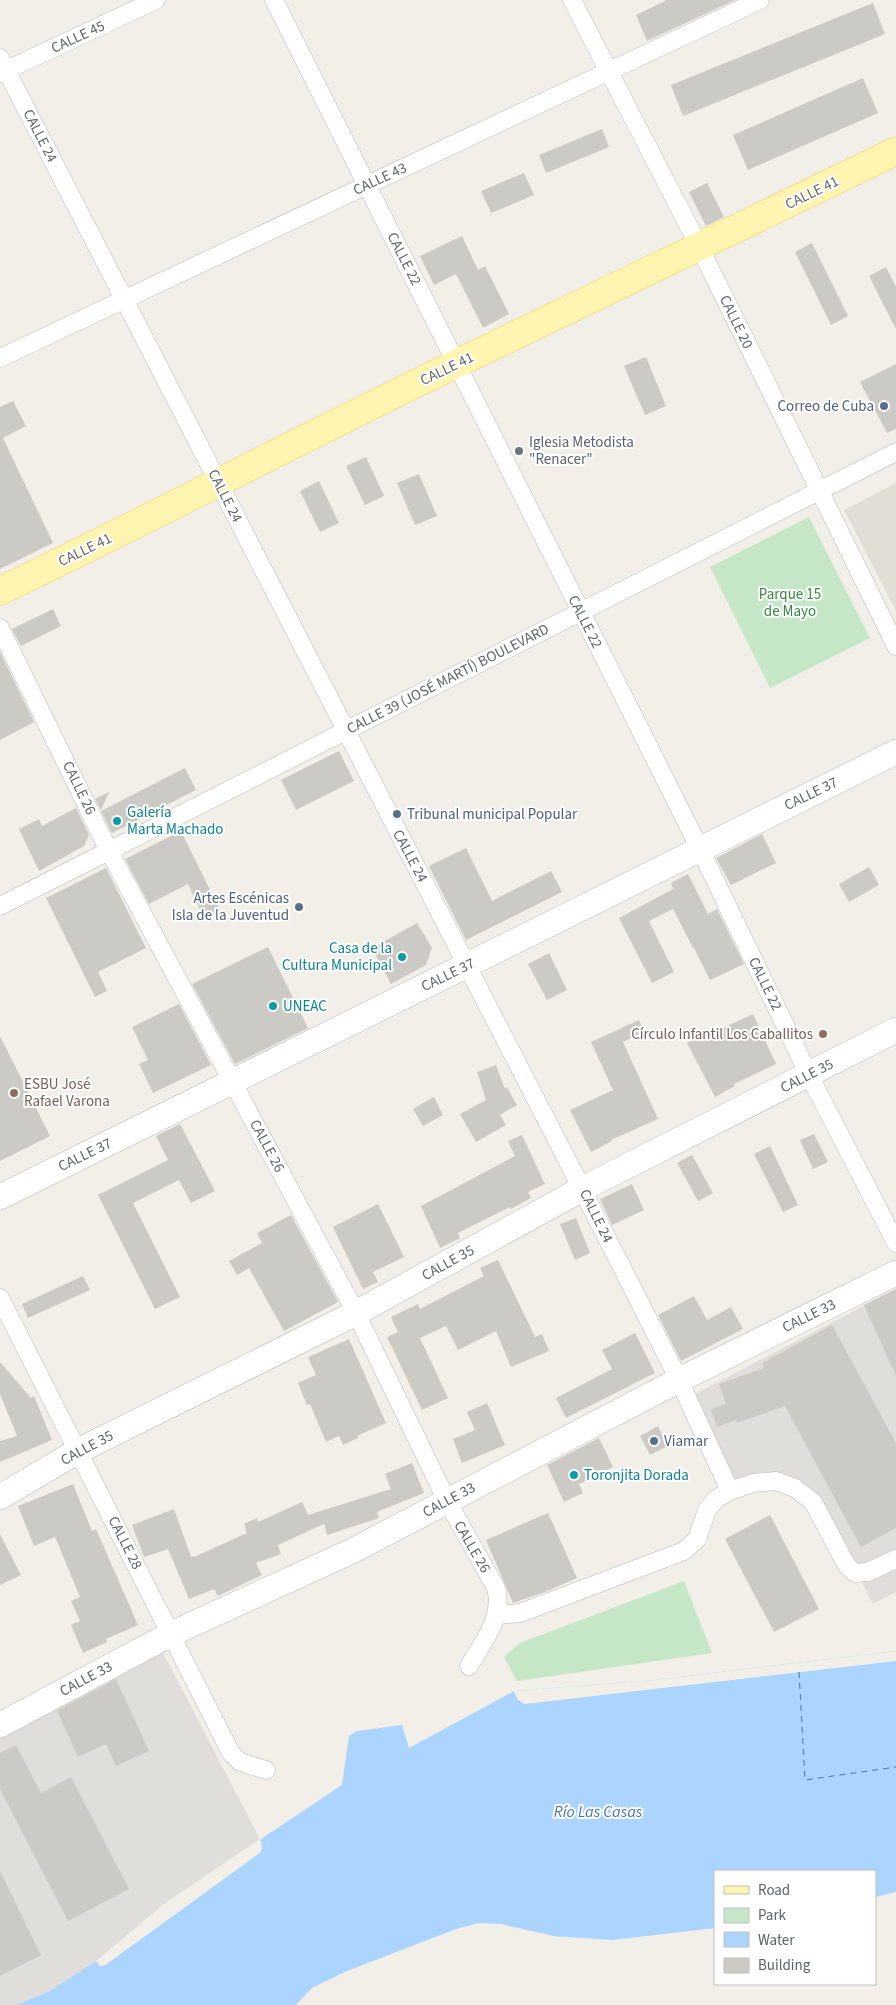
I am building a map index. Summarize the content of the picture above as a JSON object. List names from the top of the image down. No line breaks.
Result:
{"streets":{"main road":["CALLE 41"],"street":["CALLE 45","CALLE 24","CALLE 43","CALLE 22","CALLE 20","CALLE 39 (JOSÉ MARTÍ) BOULEVARD","CALLE 26","CALLE 37","CALLE 35","CALLE 33","CALLE 28"]},"crossings":[["CALLE 45","CALLE 24"],["CALLE 24","CALLE 43"],["CALLE 24","CALLE 41"],["CALLE 24","CALLE 39 (JOSÉ MARTÍ) BOULEVARD"],["CALLE 24","CALLE 37"],["CALLE 24","CALLE 35"],["CALLE 24","CALLE 33"],["CALLE 43","CALLE 22"],["CALLE 43","CALLE 20"],["CALLE 41","CALLE 22"],["CALLE 41","CALLE 20"],["CALLE 22","CALLE 39 (JOSÉ MARTÍ) BOULEVARD"],["CALLE 22","CALLE 37"],["CALLE 22","CALLE 35"],["CALLE 20","CALLE 39 (JOSÉ MARTÍ) BOULEVARD"],["CALLE 39 (JOSÉ MARTÍ) BOULEVARD","CALLE 26"],["CALLE 26","CALLE 37"],["CALLE 26","CALLE 35"],["CALLE 26","CALLE 33"],["CALLE 35","CALLE 28"],["CALLE 33","CALLE 28"]],"water":["Río Las Casas"],"parks":["Parque 15 de Mayo"],"places":["Correo de Cuba","Iglesia Metodista \"Renacer\"","Tribunal municipal Popular","Galería Marta Machado","Artes Escénicas Isla de la Juventud","Casa de la Cultura Municipal","UNEAC","Círculo Infantil Los Caballitos","ESBU José Rafael Varona","Viamar","Toronjita Dorada"],"legend":["Road","Park","Water","Building"]}
